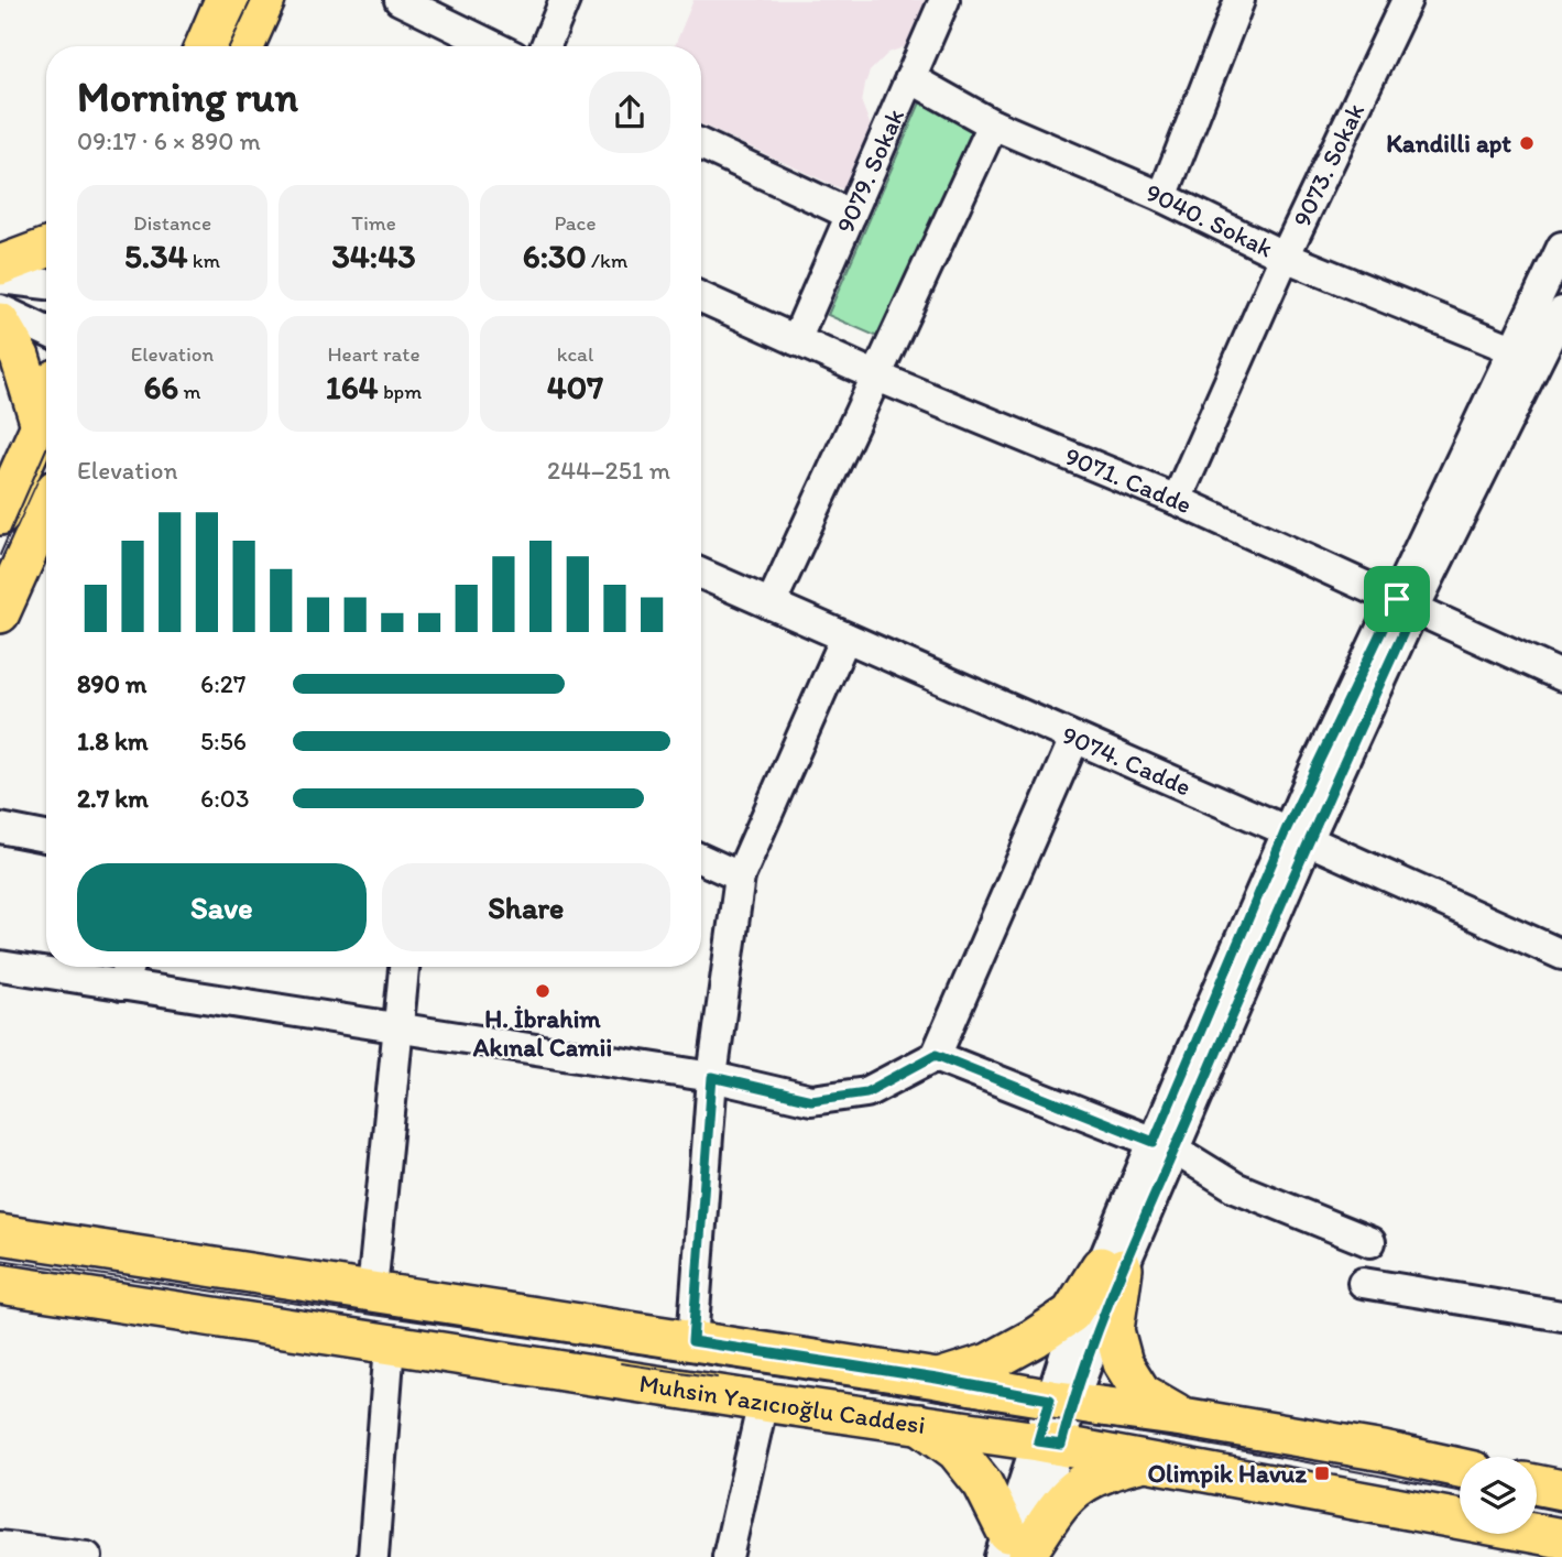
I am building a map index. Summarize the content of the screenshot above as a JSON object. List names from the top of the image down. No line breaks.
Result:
{"streets":{"main road":["Muhsin Yazıcıoğlu Caddesi"],"street":["9073. Sokak","9079. Sokak","9040. Sokak","9071. Cadde","9074. Cadde"]},"crossings":[["9073. Sokak","9040. Sokak"],["9073. Sokak","9071. Cadde"],["9079. Sokak","9040. Sokak"],["9079. Sokak","9071. Cadde"]],"places":{"other":["Kandilli apt","H. İbrahim Akınal Camii"],"transit":["Olimpik Havuz"]},"page":{"heading":["Morning run","09:17 · 6 × 890 m"],"stats":[["Distance","5.34 km"],["Time","34:43"],["Pace","6:30 /km"],["Elevation","66 m"],["Heart rate","164 bpm"],["kcal","407"]],"chart":["Elevation","244–251 m"],"list":[{"name":"890 m","note":"6:27"},{"name":"1.8 km","note":"5:56"},{"name":"2.7 km","note":"6:03"}],"buttons":["Save","Share"]}}
